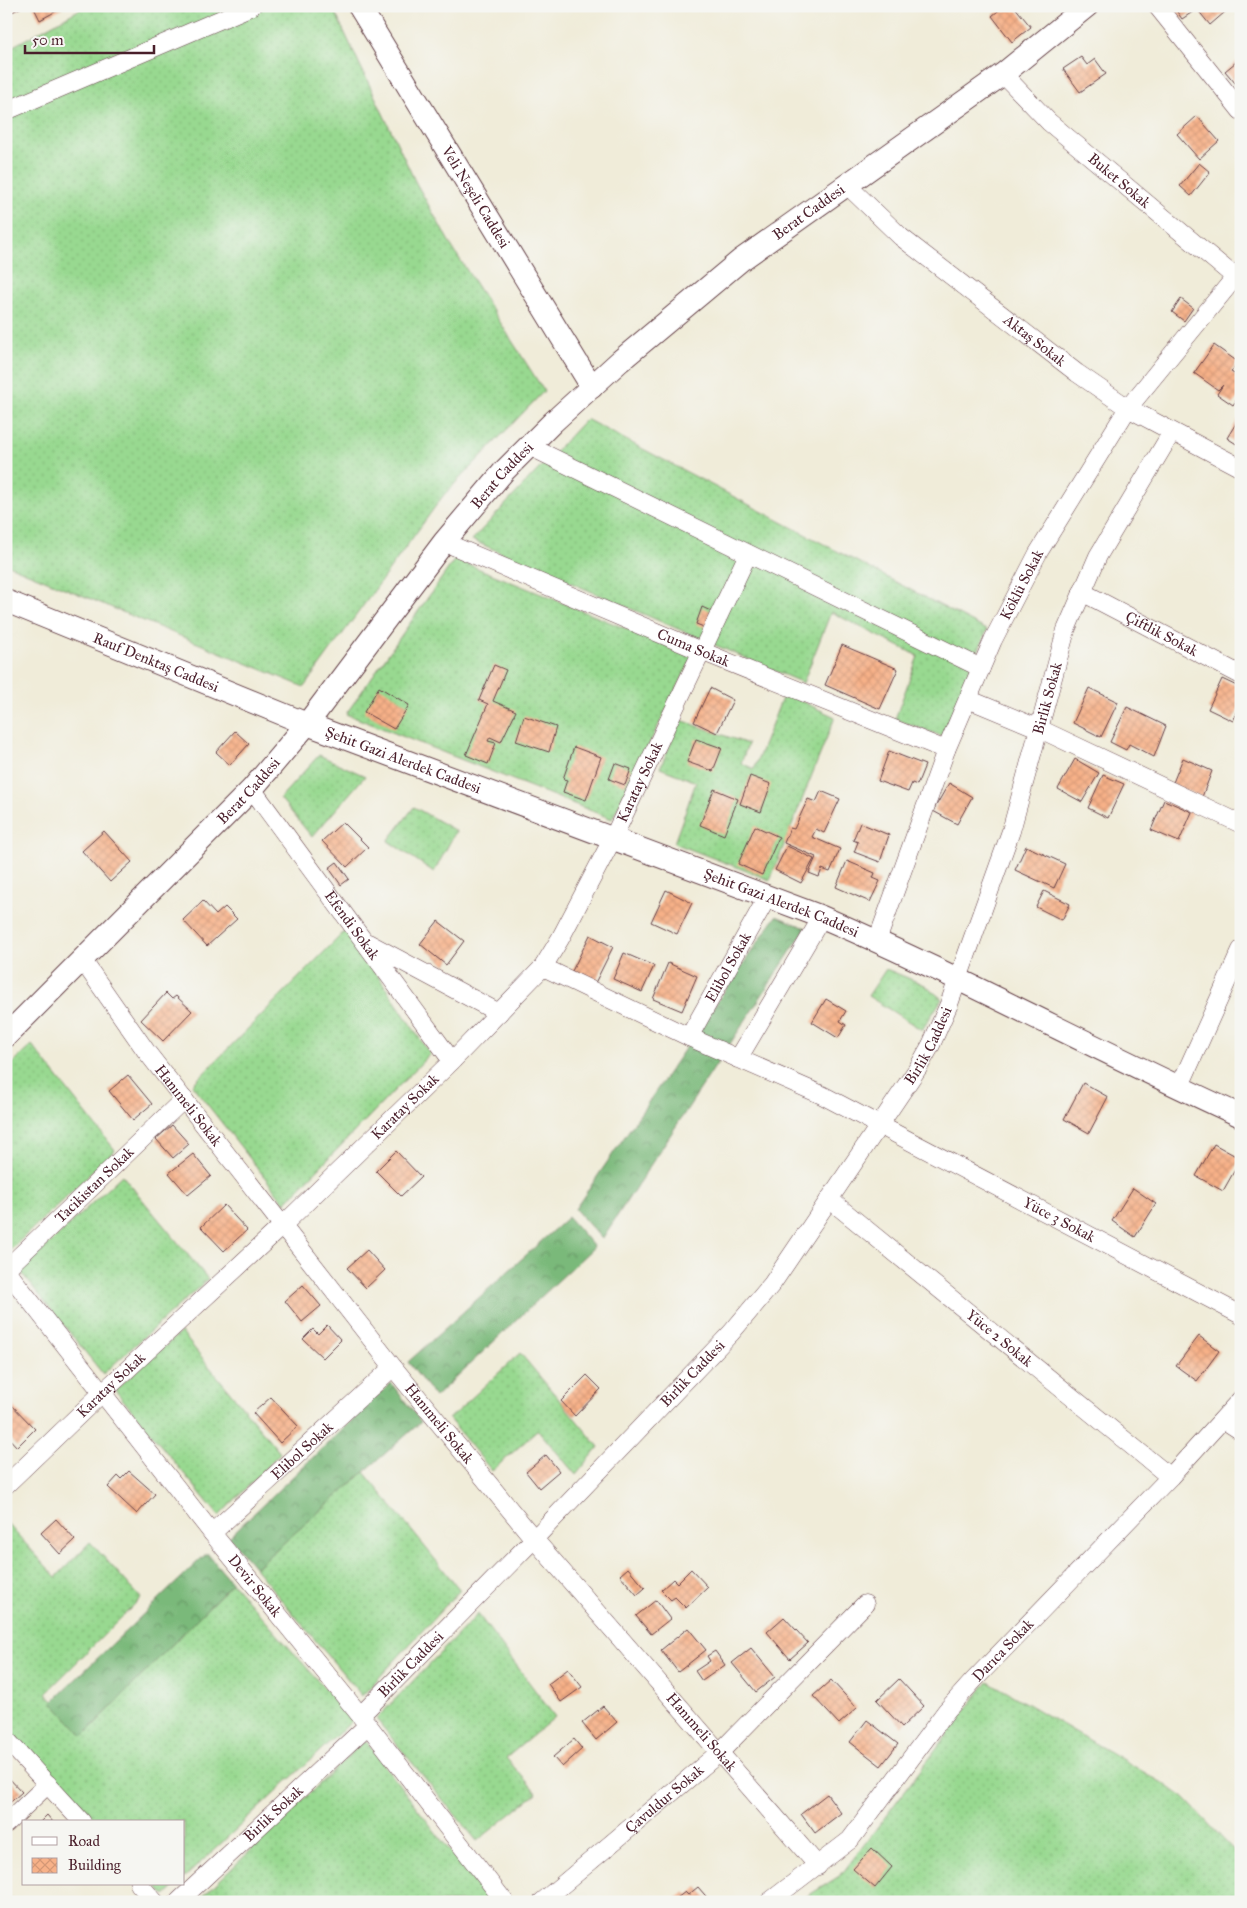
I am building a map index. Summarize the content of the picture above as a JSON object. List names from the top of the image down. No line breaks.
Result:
{"streets":{"street":["Buket Sokak","Veli Neşeli Caddesi","Berat Caddesi","Aktaş Sokak","Köklü Sokak","Çiftlik Sokak","Cuma Sokak","Rauf Denktaş Caddesi","Birlik Sokak","Şehit Gazi Alerdek Caddesi","Karatay Sokak","Efendi Sokak","Elibol Sokak","Birlik Caddesi","Hanımeli Sokak","Tacikistan Sokak","Yüce 3 Sokak","Yüce 2 Sokak","Devir Sokak","Darıca Sokak","Çavuldur Sokak"]},"crossings":[["Buket Sokak","Berat Caddesi"],["Buket Sokak","Köklü Sokak"],["Veli Neşeli Caddesi","Berat Caddesi"],["Berat Caddesi","Aktaş Sokak"],["Berat Caddesi","Cuma Sokak"],["Berat Caddesi","Rauf Denktaş Caddesi"],["Berat Caddesi","Şehit Gazi Alerdek Caddesi"],["Berat Caddesi","Efendi Sokak"],["Berat Caddesi","Hanımeli Sokak"],["Aktaş Sokak","Köklü Sokak"],["Aktaş Sokak","Birlik Sokak"],["Köklü Sokak","Cuma Sokak"],["Köklü Sokak","Şehit Gazi Alerdek Caddesi"],["Çiftlik Sokak","Birlik Sokak"],["Cuma Sokak","Karatay Sokak"],["Rauf Denktaş Caddesi","Şehit Gazi Alerdek Caddesi"],["Birlik Sokak","Şehit Gazi Alerdek Caddesi"],["Birlik Sokak","Birlik Caddesi"],["Birlik Sokak","Devir Sokak"],["Şehit Gazi Alerdek Caddesi","Karatay Sokak"],["Şehit Gazi Alerdek Caddesi","Elibol Sokak"],["Şehit Gazi Alerdek Caddesi","Birlik Caddesi"],["Karatay Sokak","Efendi Sokak"],["Karatay Sokak","Hanımeli Sokak"],["Karatay Sokak","Yüce 3 Sokak"],["Karatay Sokak","Devir Sokak"],["Elibol Sokak","Hanımeli Sokak"],["Elibol Sokak","Yüce 3 Sokak"],["Elibol Sokak","Devir Sokak"],["Birlik Caddesi","Hanımeli Sokak"],["Birlik Caddesi","Yüce 3 Sokak"],["Birlik Caddesi","Yüce 2 Sokak"],["Birlik Caddesi","Devir Sokak"],["Hanımeli Sokak","Tacikistan Sokak"],["Hanımeli Sokak","Darıca Sokak"],["Hanımeli Sokak","Çavuldur Sokak"],["Tacikistan Sokak","Devir Sokak"],["Yüce 2 Sokak","Darıca Sokak"]],"legend":["Road","Building"],"scale_bar":"50 m"}
